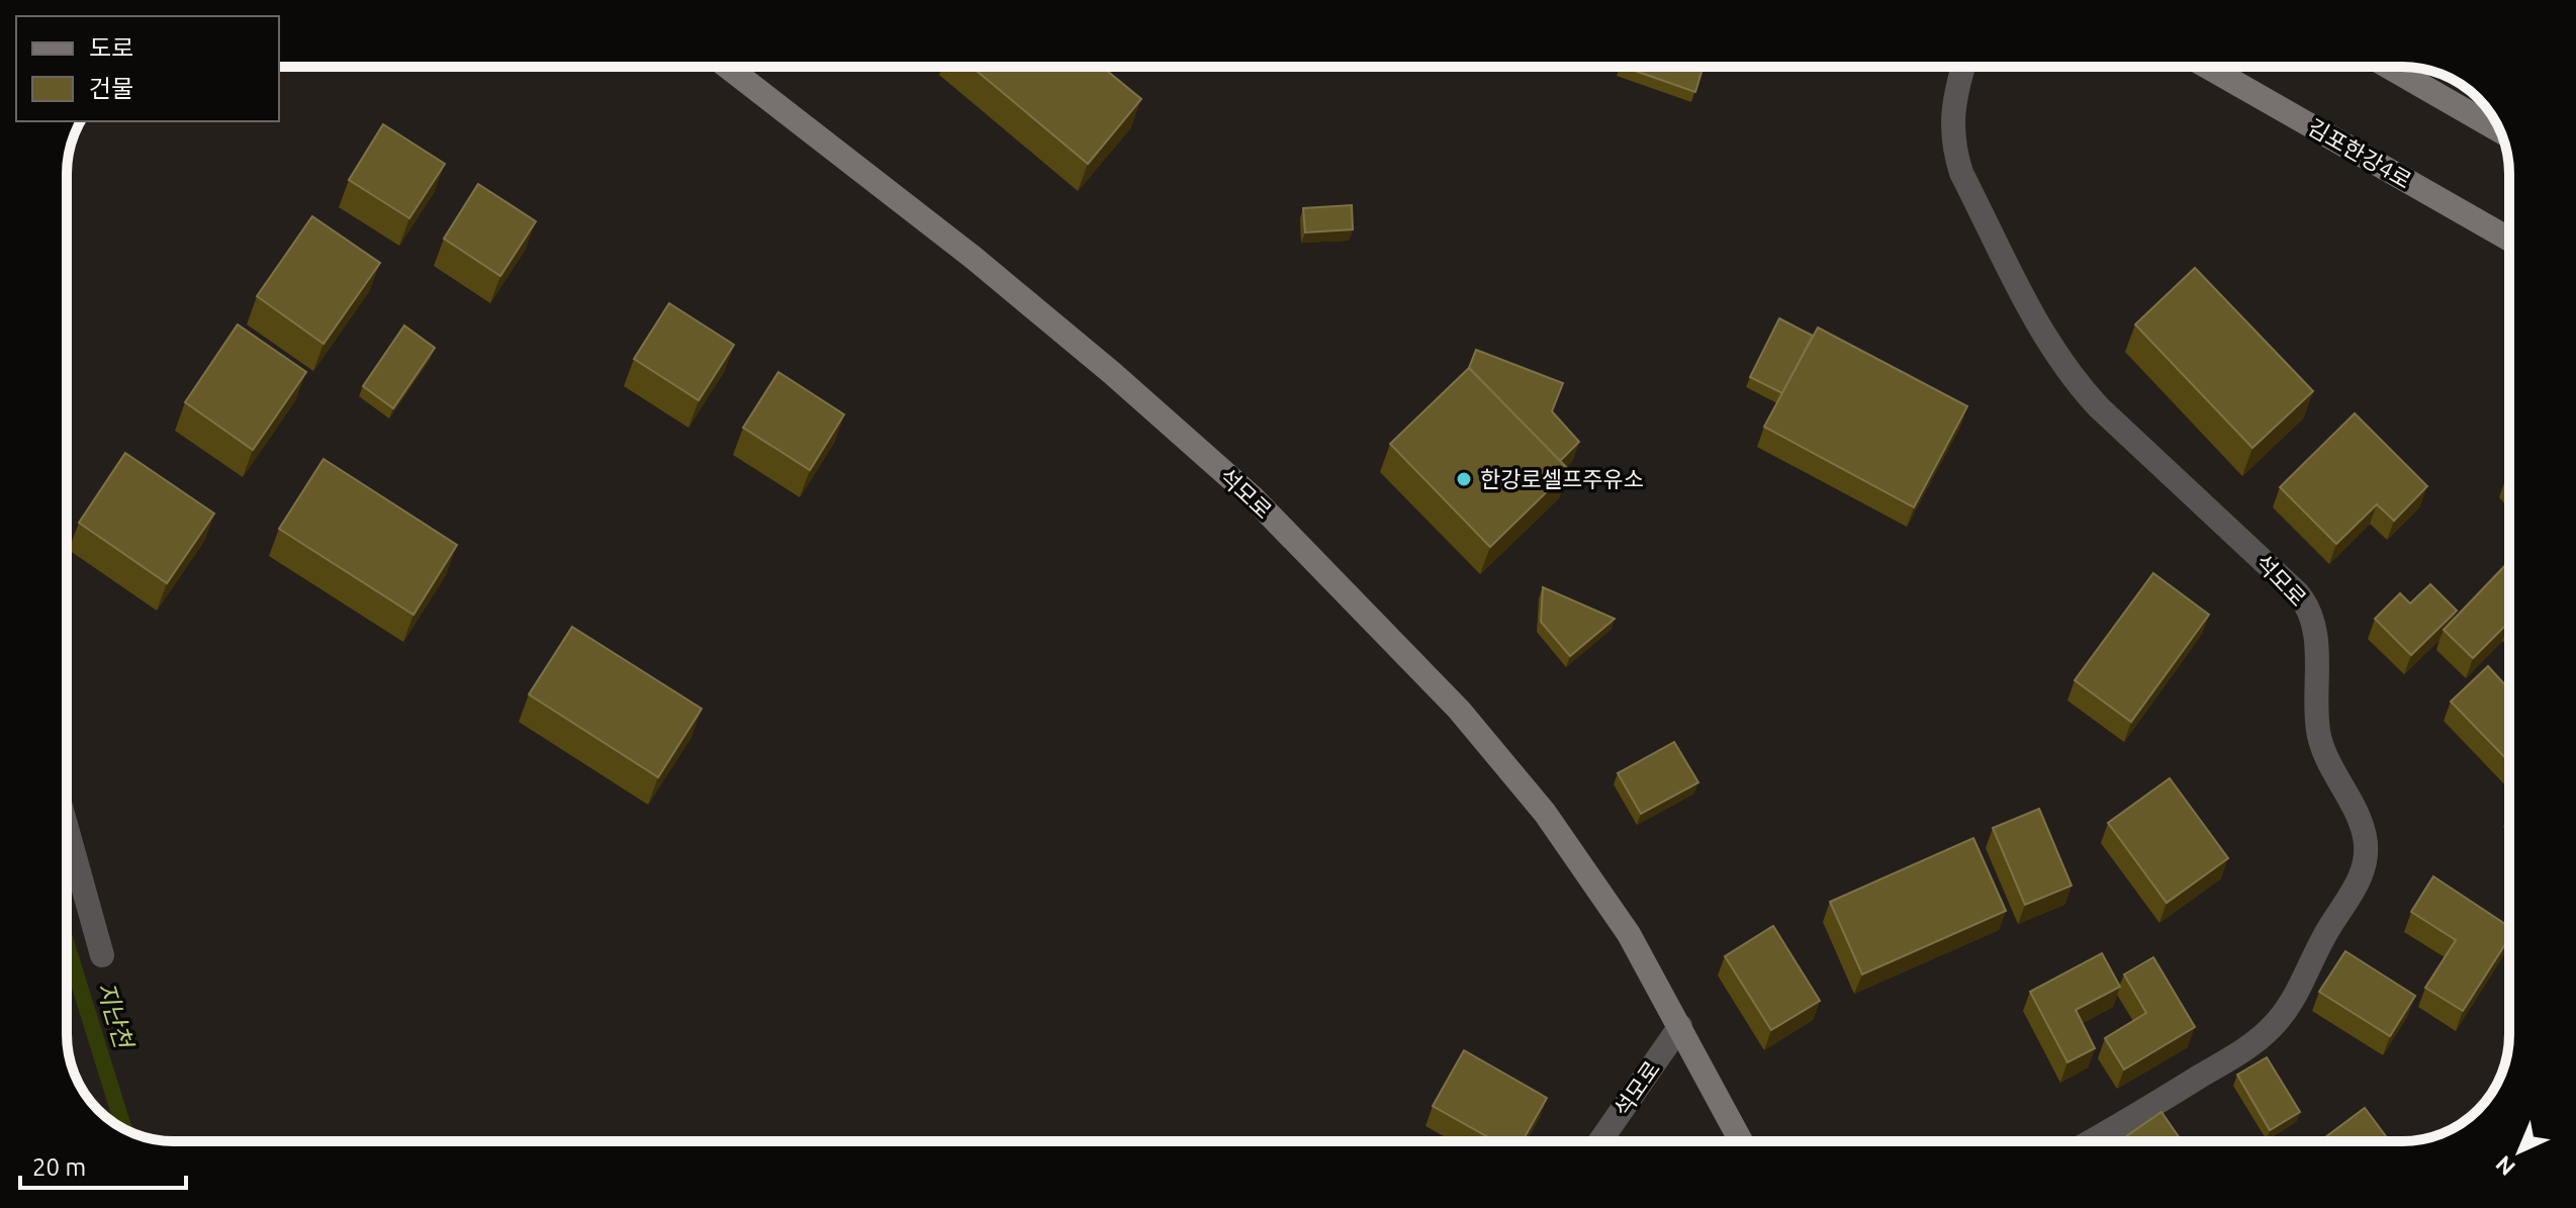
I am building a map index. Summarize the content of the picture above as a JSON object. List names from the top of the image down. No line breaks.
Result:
{"streets":{"street":["김포한강4로","석모로"]},"water":["지난천"],"places":["한강로셀프주유소"],"legend":["도로","건물"],"scale_bar":"20 m","north":"bottom left"}
